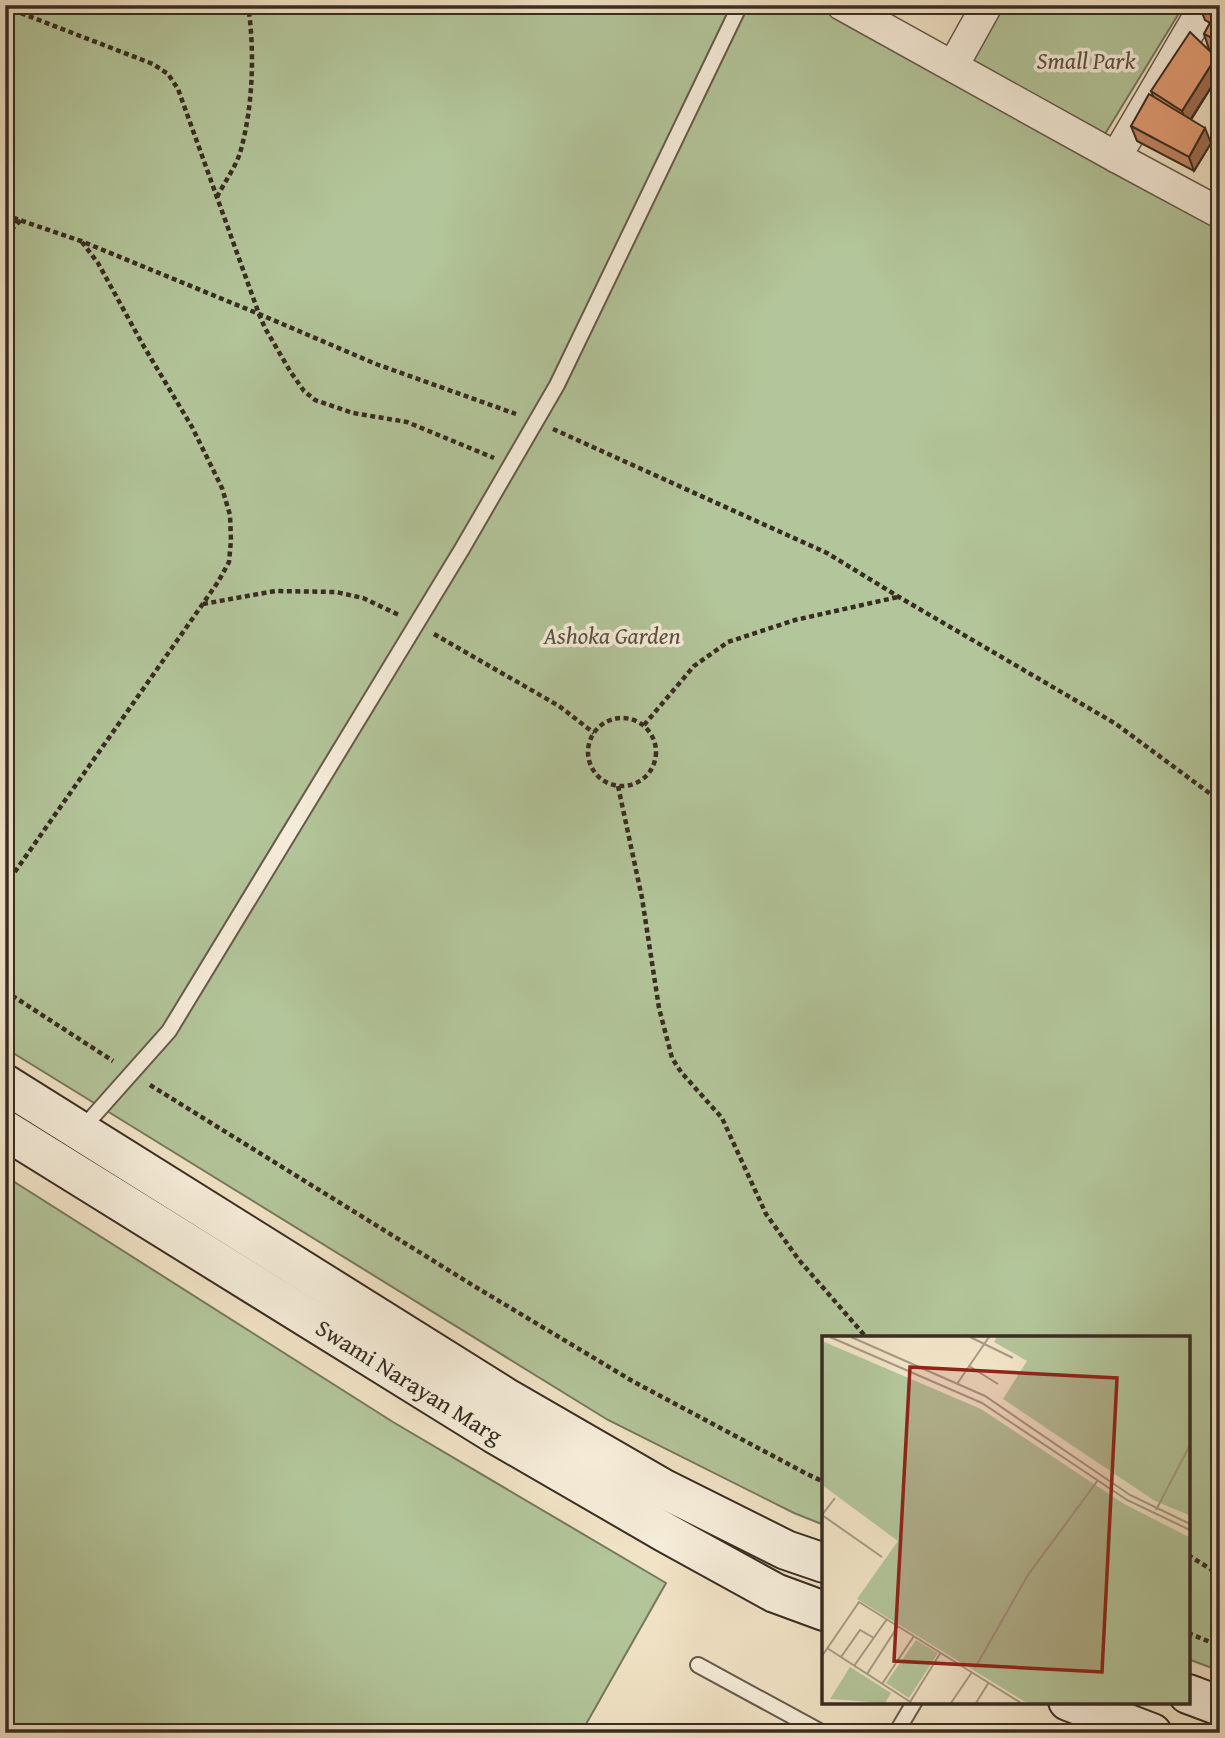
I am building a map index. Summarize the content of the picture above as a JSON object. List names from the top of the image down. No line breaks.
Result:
{"streets":{"main road":["Swami Narayan Marg"]},"parks":["Small Park","Ashoka Garden"]}
